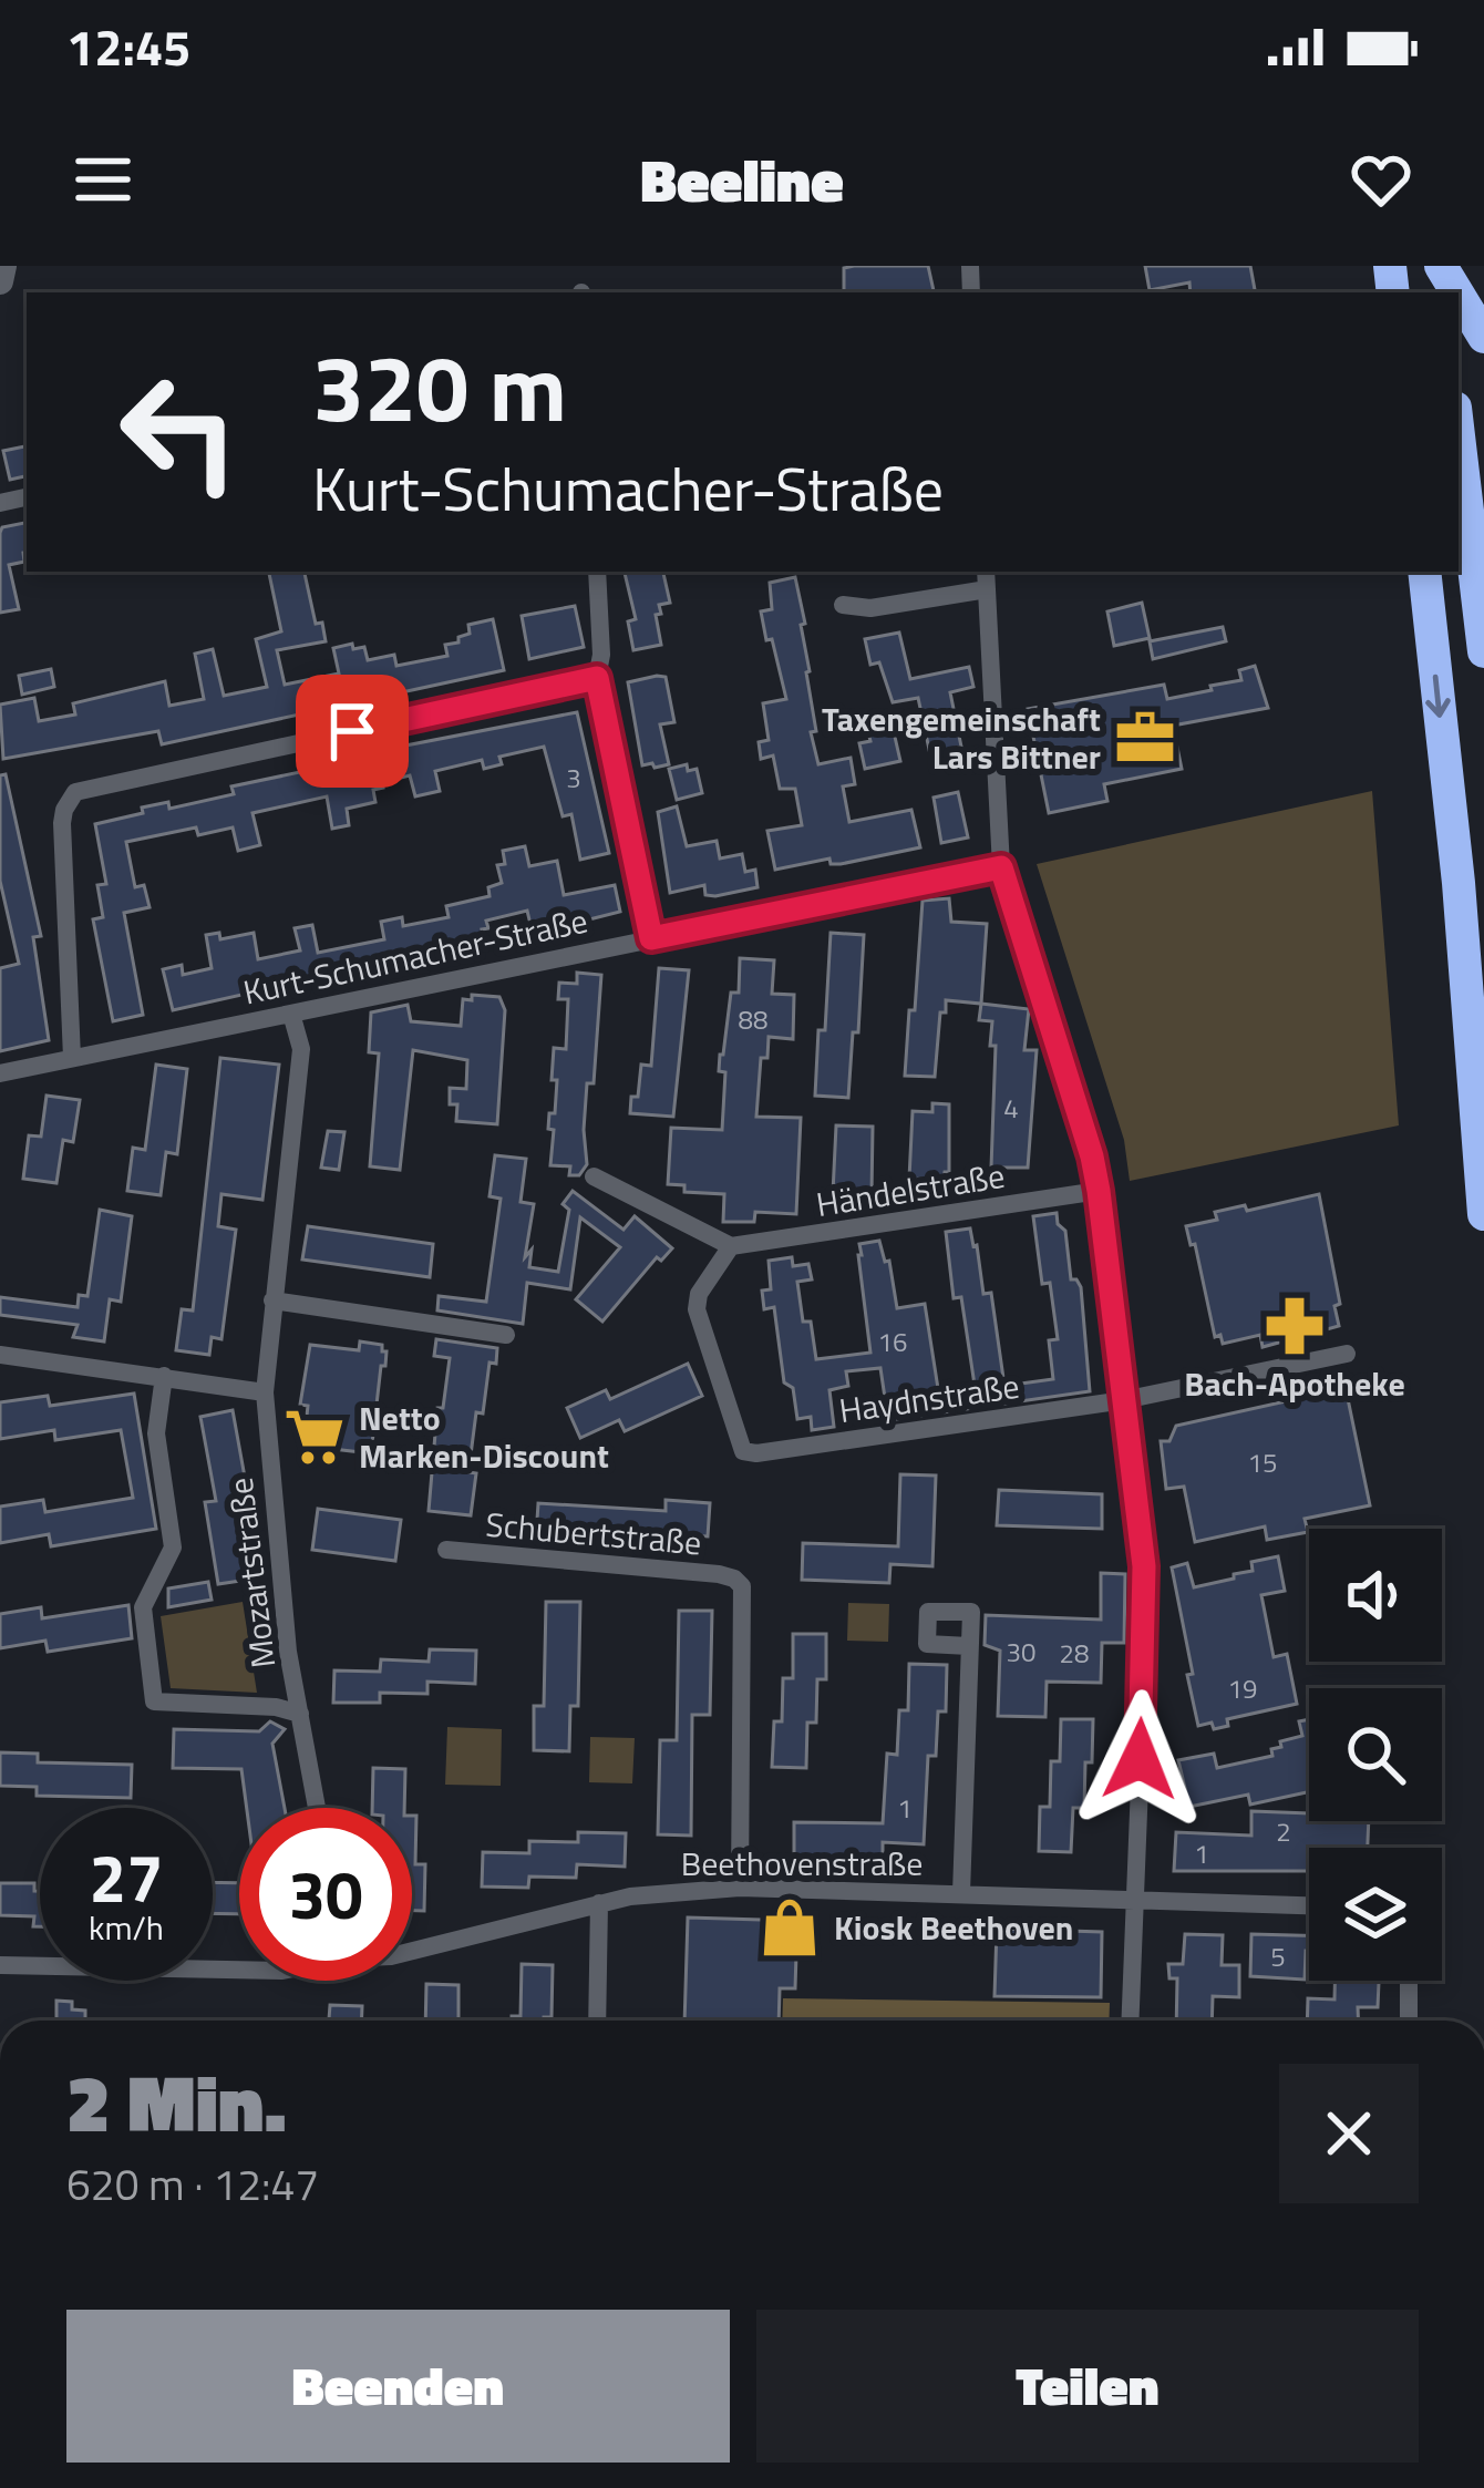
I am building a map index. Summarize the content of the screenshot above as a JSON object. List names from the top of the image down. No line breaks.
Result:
{"streets":{"street":["Kurt-Schumacher-Straße","Händelstraße","Haydnstraße","Schubertstraße","Mozartstraße","Beethovenstraße"]},"crossings":[["Kurt-Schumacher-Straße","Mozartstraße"],["Händelstraße","Haydnstraße"],["Schubertstraße","Beethovenstraße"]],"places":{"office":["Taxengemeinschaft Lars Bittner"],"pharmacy":["Bach-Apotheke"],"supermarket":["Netto Marken-Discount"],"shop":["Kiosk Beethoven"]},"house_numbers":["3","88","4","16","15","30","28","19","1","2","1","5"],"page":{"status":"12:45","header":"Beeline","turn":["320 m","Kurt-Schumacher-Straße"],"speed":"27 km/h","limit":"30","heading":["2 Min.","620 m · 12:47"],"buttons":["Beenden","Teilen"]}}
